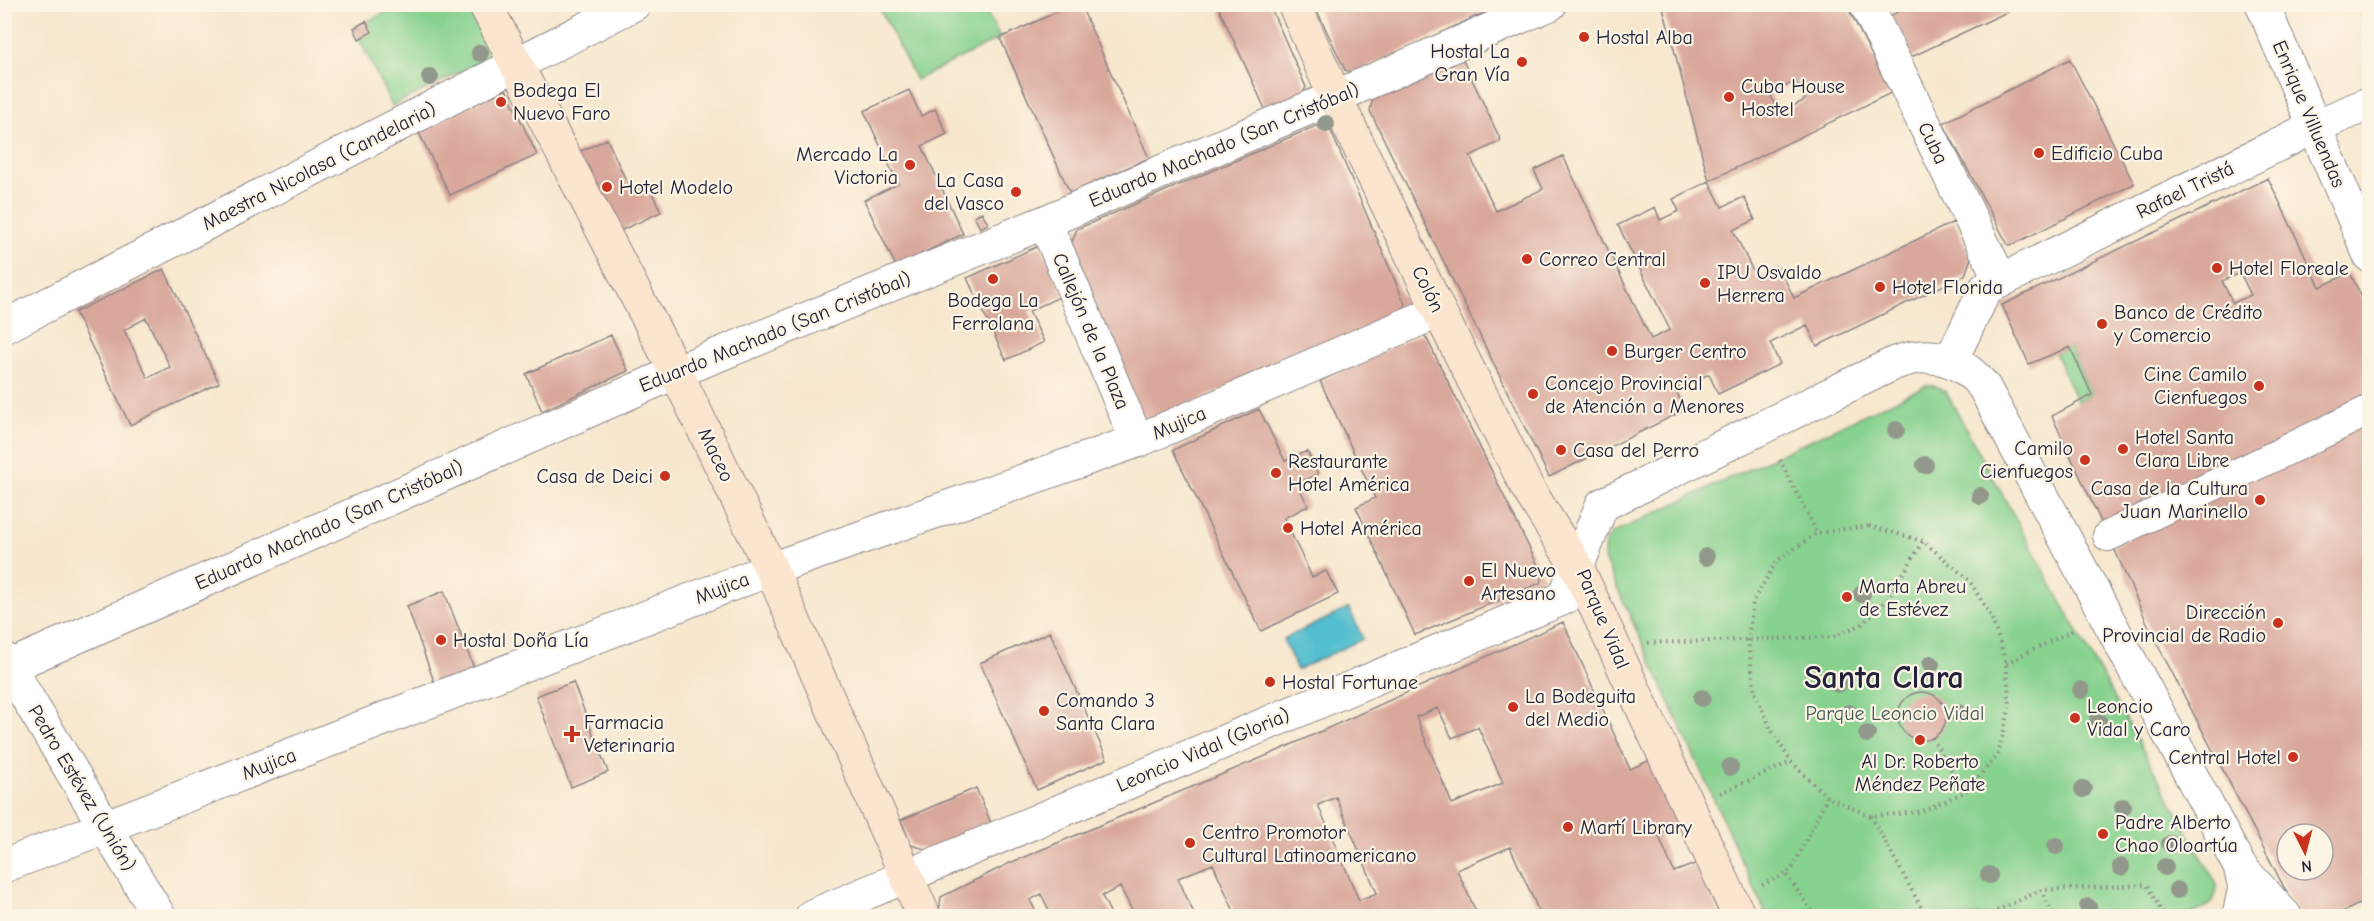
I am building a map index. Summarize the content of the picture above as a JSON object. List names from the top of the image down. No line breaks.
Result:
{"streets":{"main road":["Colón","Maceo","Parque Vidal"],"street":["Enrique Villuendas","Cuba","Eduardo Machado (San Cristóbal)","Maestra Nicolasa (Candelaria)","Rafael Tristá","Callejón de la Plaza","Mujica","Leoncio Vidal (Gloria)","Pedro Estévez (Unión)"]},"crossings":[["Enrique Villuendas","Rafael Tristá"],["Cuba","Rafael Tristá"],["Eduardo Machado (San Cristóbal)","Colón"],["Eduardo Machado (San Cristóbal)","Callejón de la Plaza"],["Eduardo Machado (San Cristóbal)","Maceo"],["Eduardo Machado (San Cristóbal)","Pedro Estévez (Unión)"],["Maestra Nicolasa (Candelaria)","Maceo"],["Colón","Mujica"],["Colón","Parque Vidal"],["Colón","Leoncio Vidal (Gloria)"],["Callejón de la Plaza","Mujica"],["Mujica","Maceo"],["Mujica","Pedro Estévez (Unión)"],["Maceo","Leoncio Vidal (Gloria)"],["Parque Vidal","Leoncio Vidal (Gloria)"]],"districts":["Santa Clara"],"parks":["Parque Leoncio Vidal"],"places":{"other":["Hostal Alba","Hostal La Gran Vía","Cuba House Hostel","Bodega El Nuevo Faro","Edificio Cuba","Mercado La Victoria","Hotel Modelo","La Casa del Vasco","Correo Central","Hotel Floreale","Bodega La Ferrolana","IPU Osvaldo Herrera","Hotel Florida","Banco de Crédito y Comercio","Burger Centro","Cine Camilo Cienfuegos","Concejo Provincial de Atención a Menores","Hotel Santa Clara Libre","Casa del Perro","Camilo Cienfuegos","Restaurante Hotel América","Casa de Deici","Casa de la Cultura Juan Marinello","Hotel América","El Nuevo Artesano","Marta Abreu de Estévez","Dirección Provincial de Radio","Hostal Doña Lía","Hostal Fortunae","La Bodeguita del Medio","Comando 3 Santa Clara","Leoncio Vidal y Caro","Al Dr. Roberto Méndez Peñate","Central Hotel","Martí Library","Padre Alberto Chao Oloartúa","Centro Promotor Cultural Latinoamericano"],"health":["Farmacia Veterinaria"]},"north":"bottom"}
